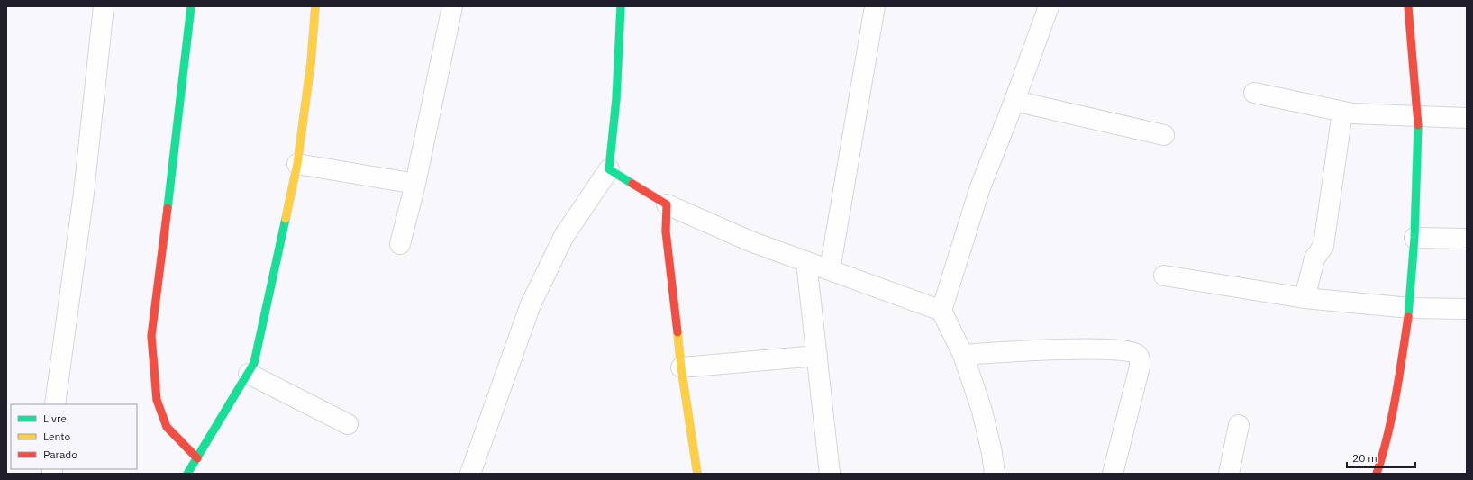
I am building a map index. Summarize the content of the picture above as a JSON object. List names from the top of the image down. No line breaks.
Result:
{"legend":["Livre","Lento","Parado"],"scale_bar":"20 m"}
